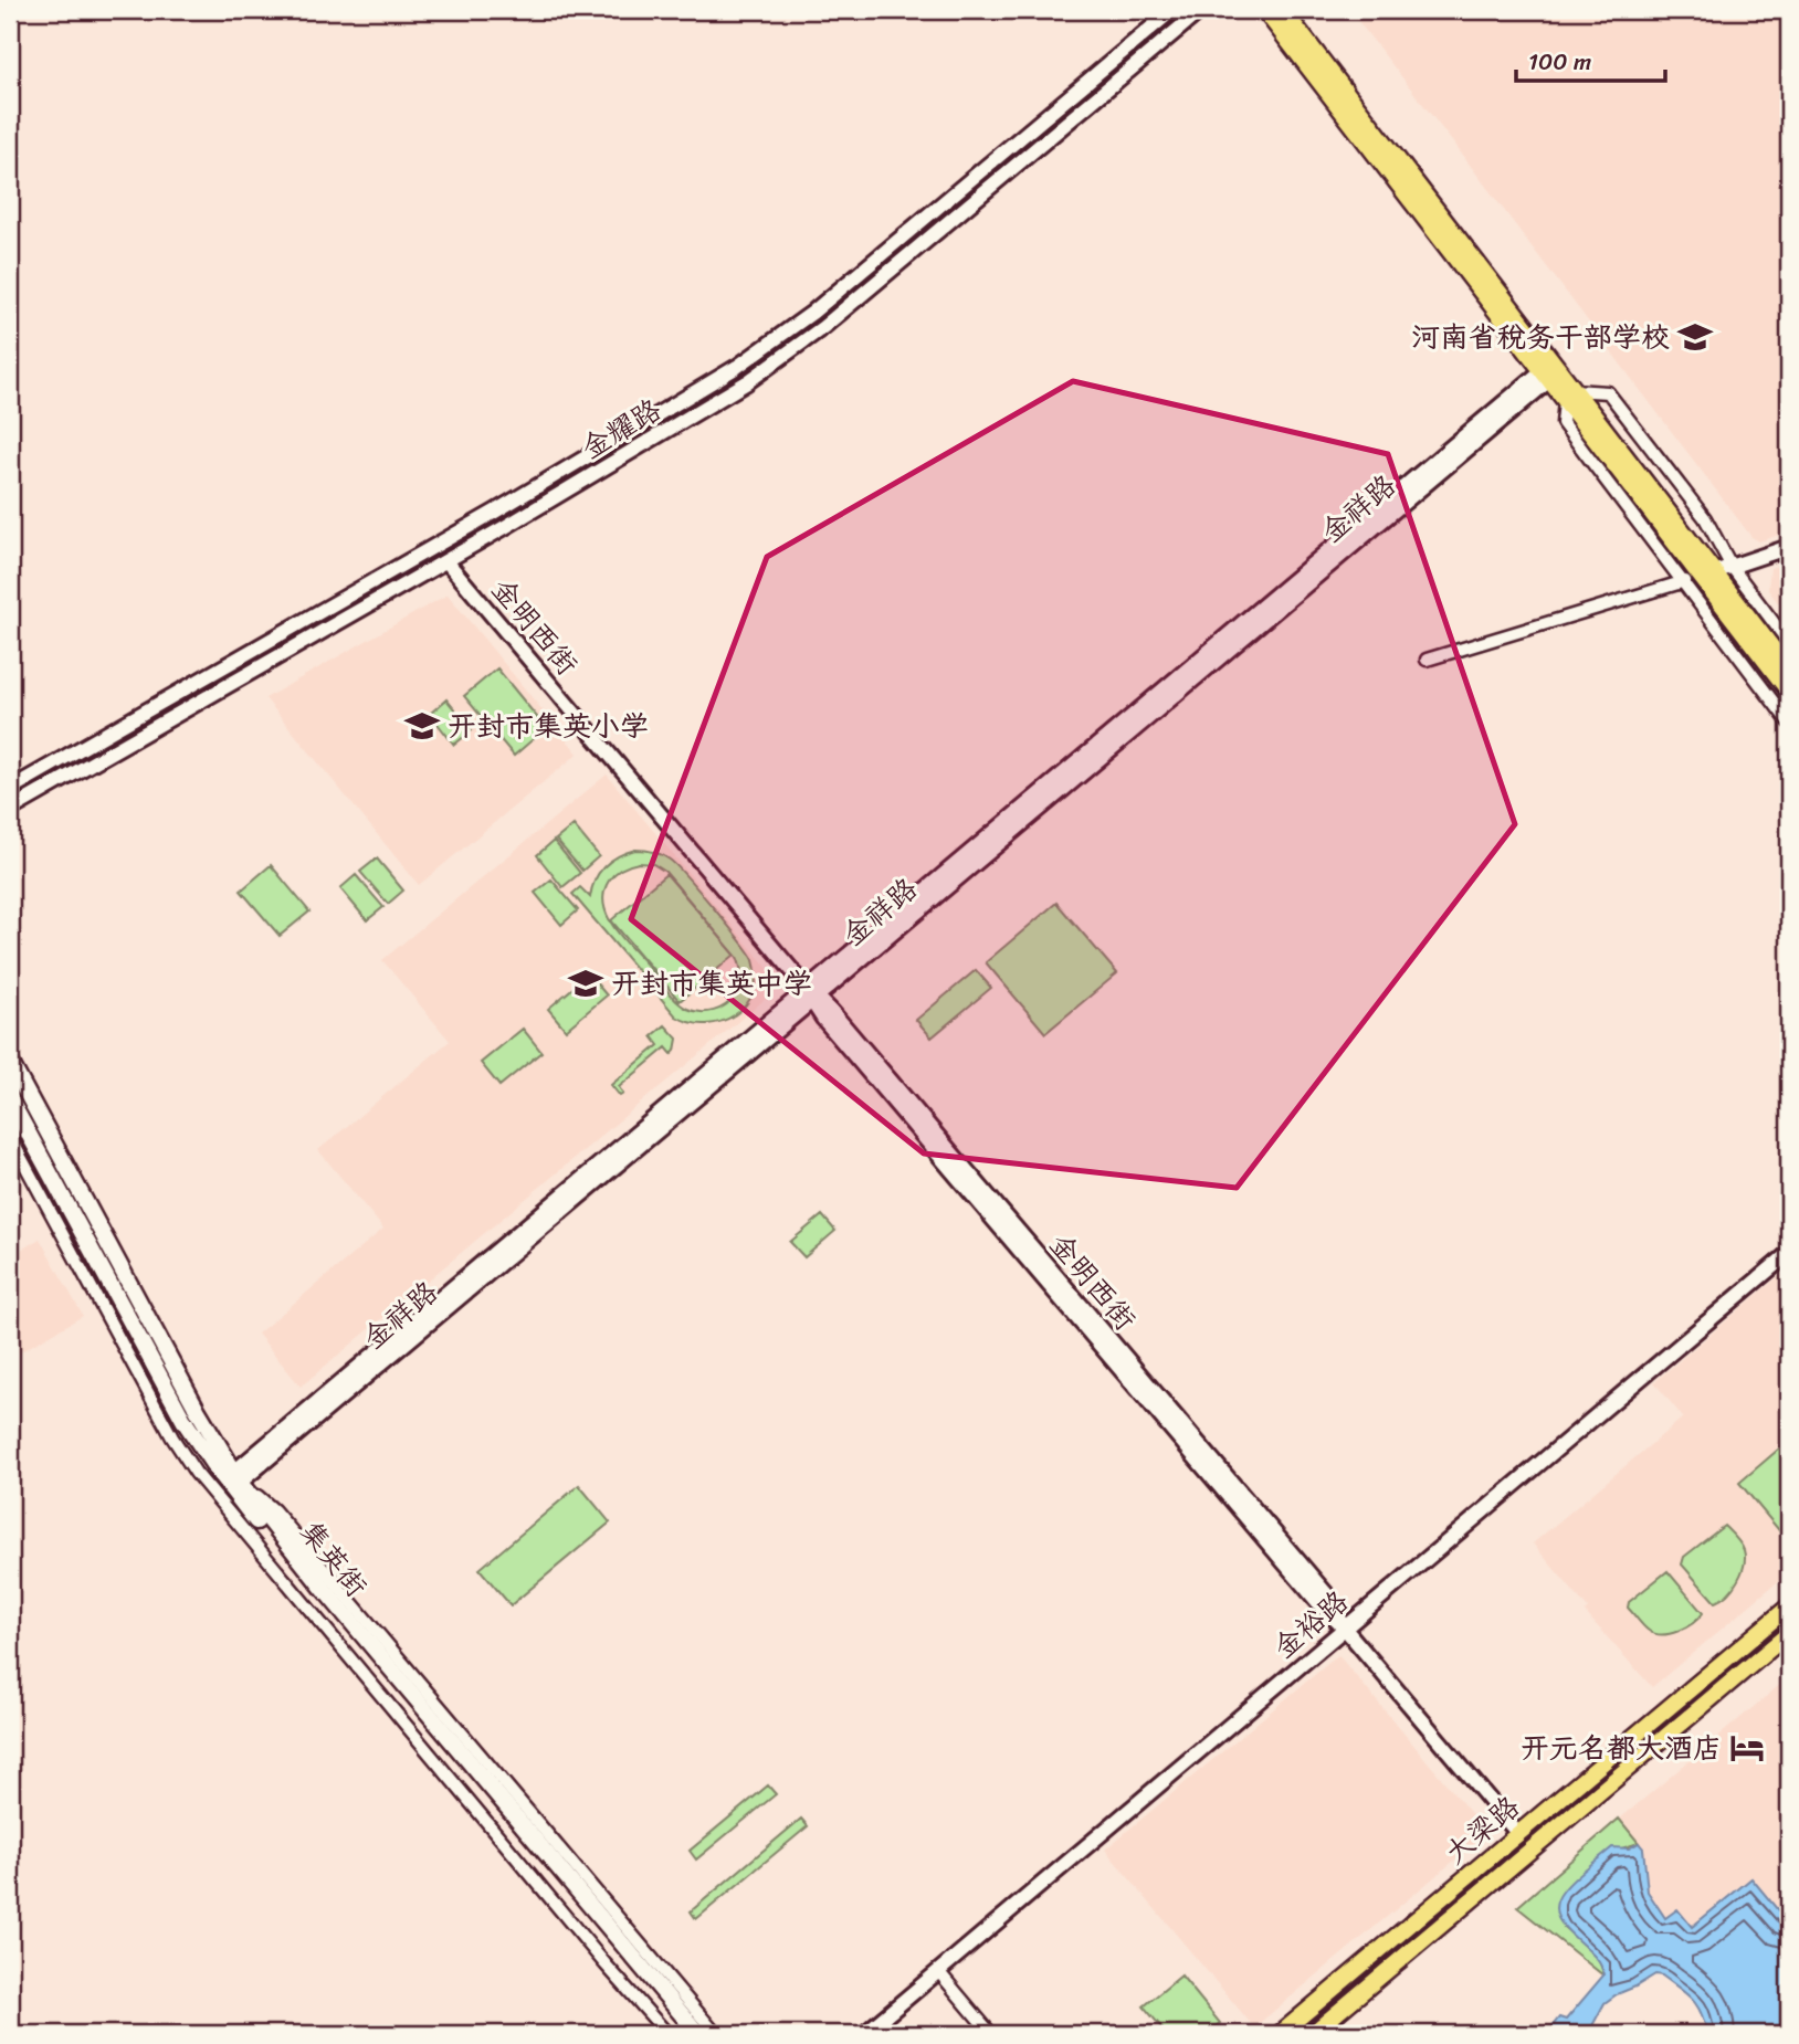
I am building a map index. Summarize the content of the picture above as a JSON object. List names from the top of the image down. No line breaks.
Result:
{"streets":{"main road":["集英街","大梁路"],"street":["金耀路","金祥路","金明西街","金裕路"]},"crossings":[["金耀路","金明西街"],["金祥路","金明西街"],["金祥路","集英街"],["金明西街","金裕路"],["金明西街","大梁路"]],"places":{"school or university":["河南省税务干部学校","开封市集英小学","开封市集英中学"],"hotel":["开元名都大酒店"]},"scale_bar":"100 m"}
